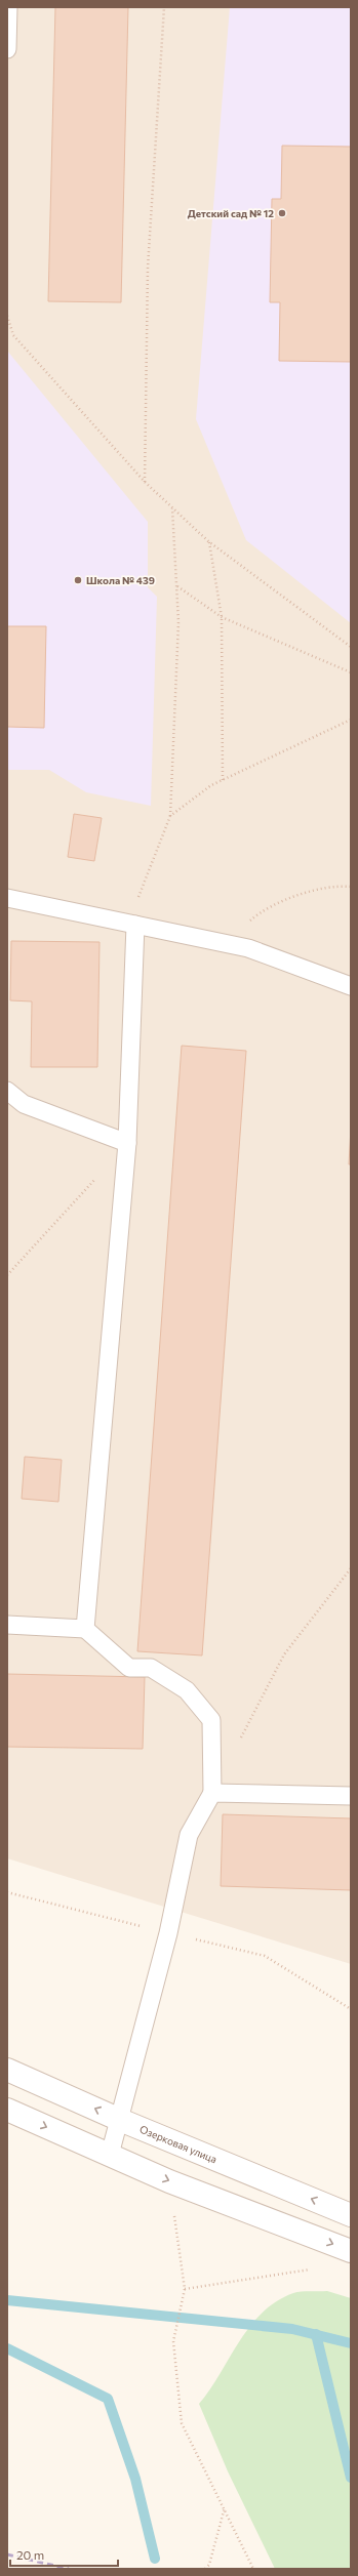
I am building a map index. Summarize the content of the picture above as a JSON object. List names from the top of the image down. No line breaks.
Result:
{"streets":{"street":["Озерковая улица"]},"places":["Детский сад № 12","Школа № 439"],"scale_bar":"20 m"}
